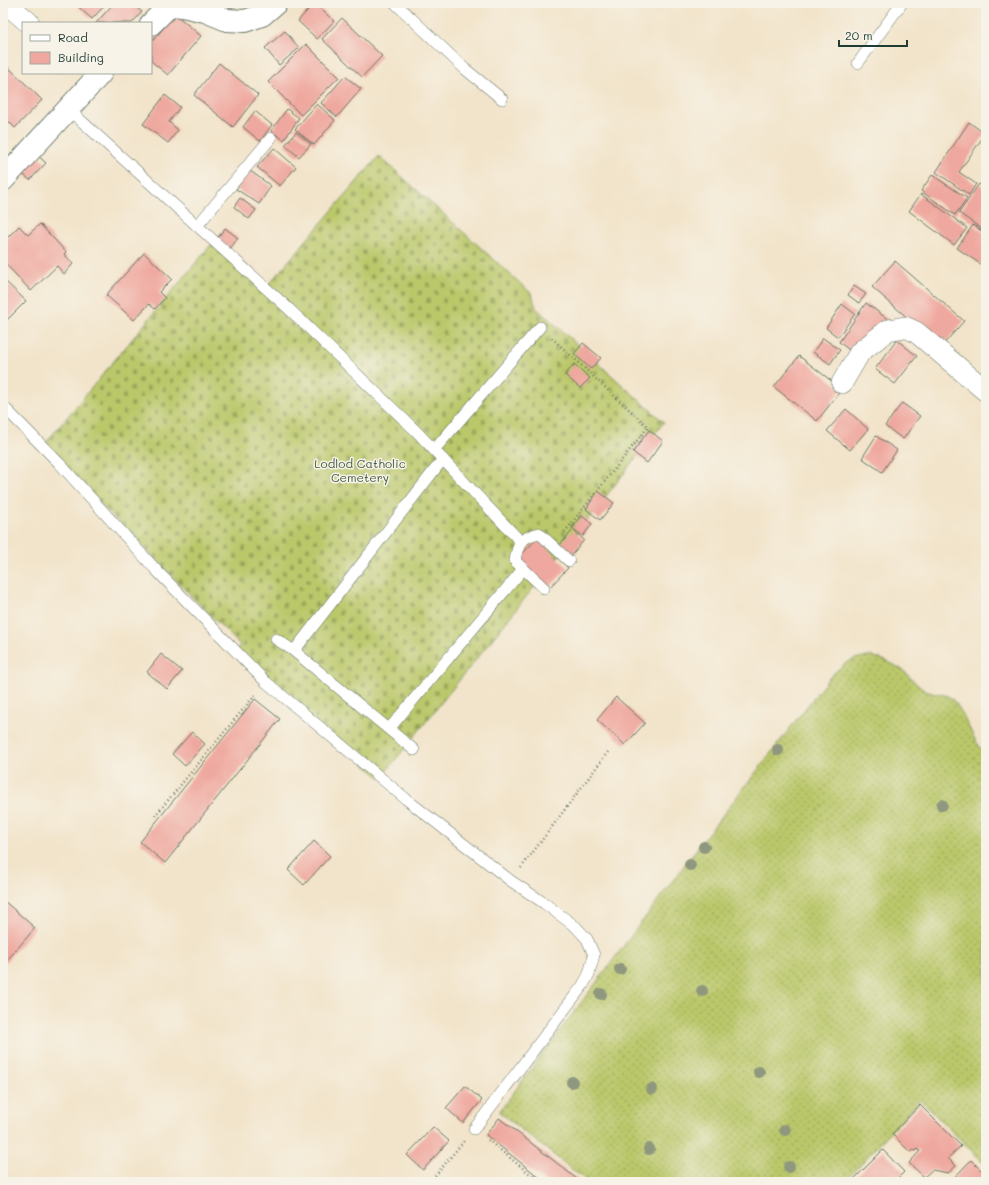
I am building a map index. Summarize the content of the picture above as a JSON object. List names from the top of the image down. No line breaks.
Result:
{"parks":["Lodlod Catholic Cemetery"],"legend":["Road","Building"],"scale_bar":"20 m"}
